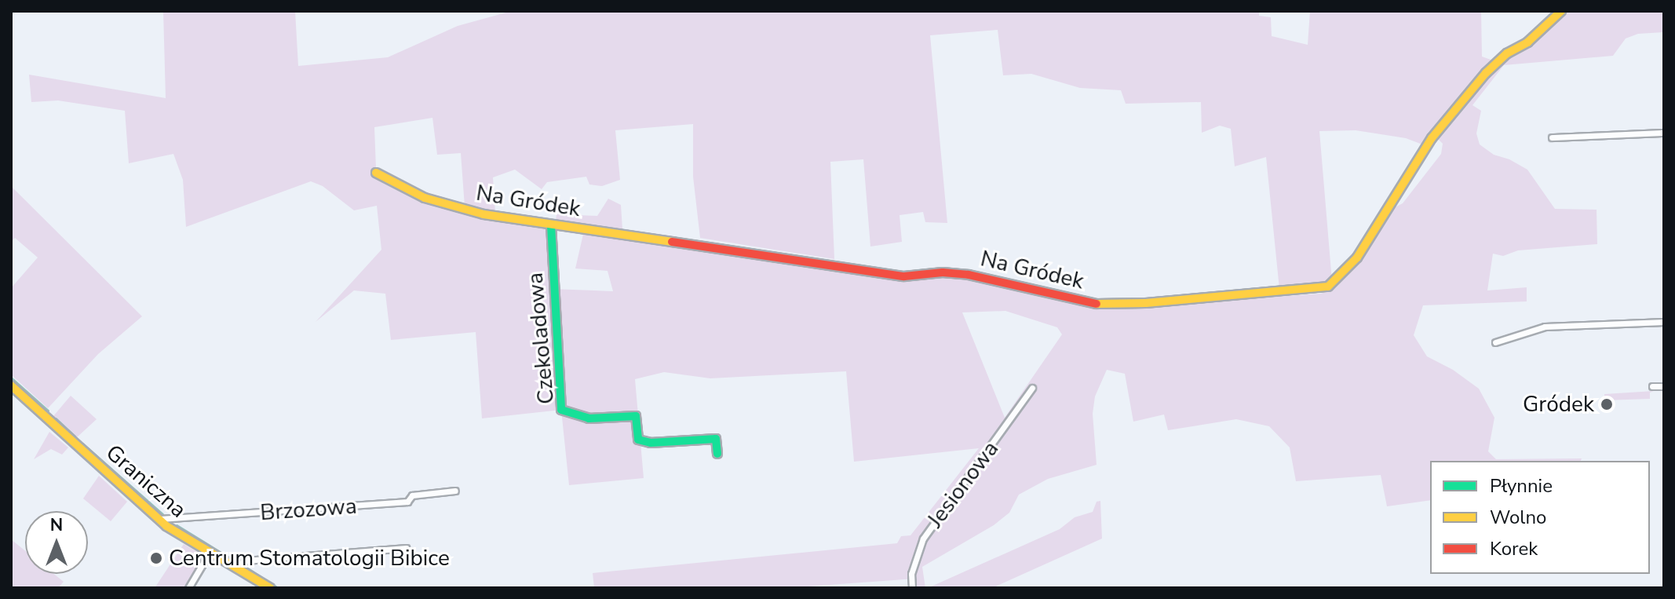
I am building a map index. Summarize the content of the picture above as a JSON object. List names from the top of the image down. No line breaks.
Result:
{"streets":{"street":["Na Gródek","Czekoladowa","Graniczna","Jesionowa","Brzozowa"]},"crossings":[["Na Gródek","Czekoladowa"],["Graniczna","Brzozowa"]],"places":["Gródek","Centrum Stomatologii Bibice"],"legend":["Płynnie","Wolno","Korek"],"north":"top"}
